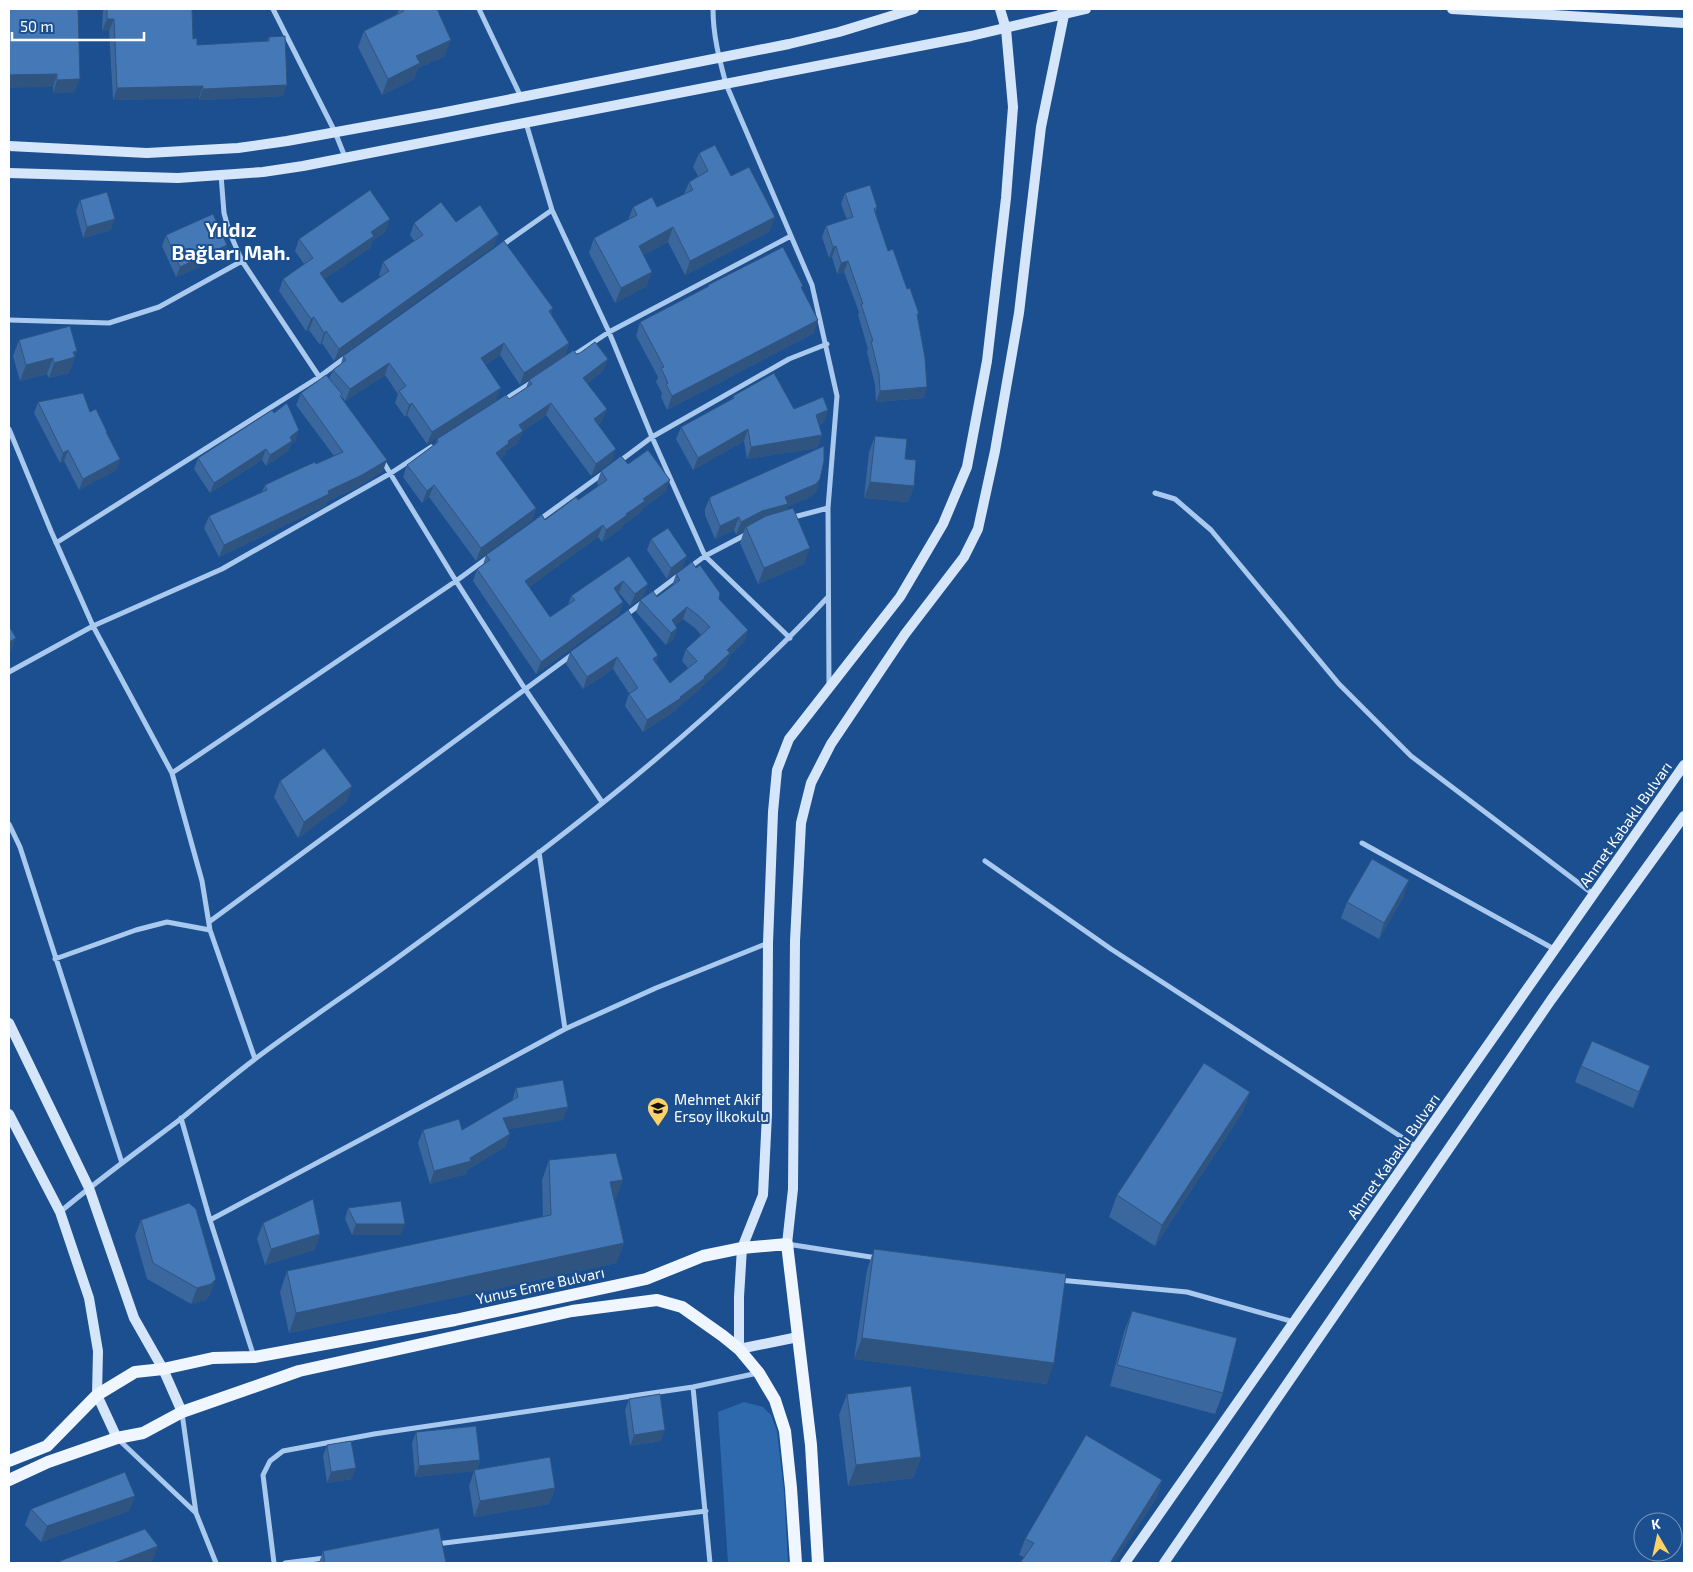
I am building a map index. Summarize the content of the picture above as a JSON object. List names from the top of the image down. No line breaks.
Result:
{"streets":{"main road":["Yunus Emre Bulvarı"],"street":["Ahmet Kabaklı Bulvarı"]},"districts":["Yıldız Bağları Mah."],"places":{"school or university":["Mehmet Akif Ersoy İlkokulu"]},"scale_bar":"50 m","north":"top"}
